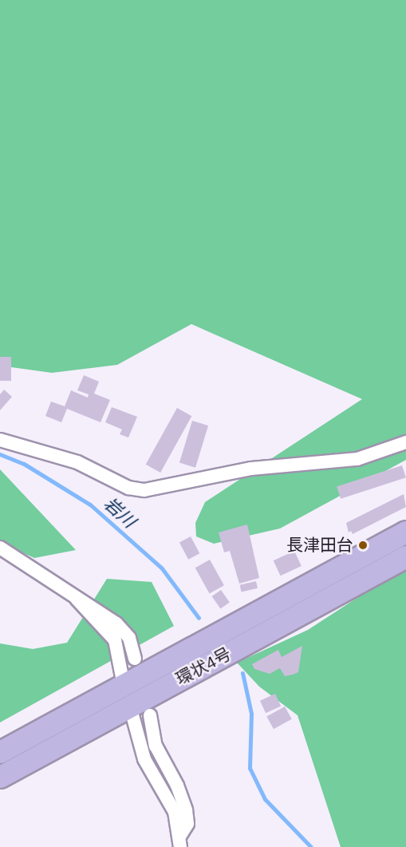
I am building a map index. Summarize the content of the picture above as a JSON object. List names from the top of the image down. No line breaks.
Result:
{"streets":{"main road":["環状4号"]},"water":["岩川"],"places":["長津田台"]}
